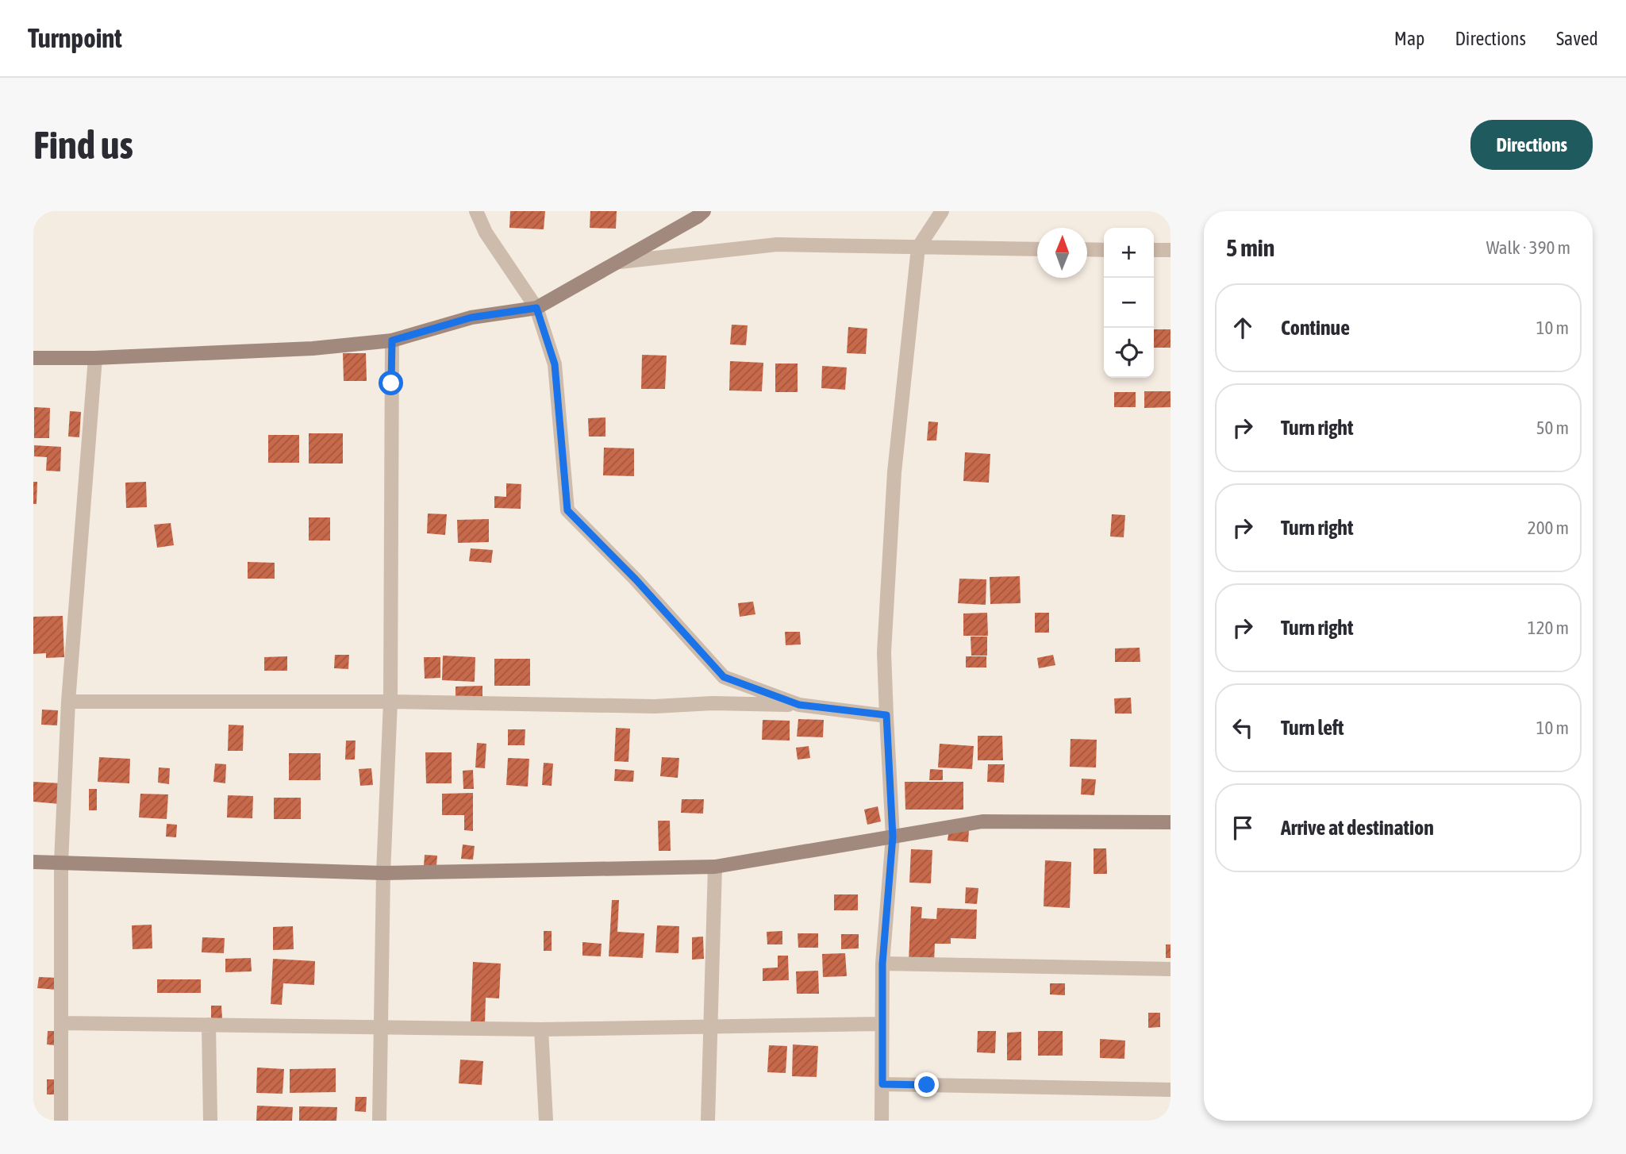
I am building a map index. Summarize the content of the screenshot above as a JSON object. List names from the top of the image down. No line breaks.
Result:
{"north":"top","page":{"header":"Turnpoint","nav":["Map","Directions","Saved"],"buttons":"Directions","title":"Find us","heading":["5 min","Walk · 390 m"],"map_buttons":["+","−"],"list":[["Continue","10 m"],["Turn right","50 m"],["Turn right","200 m"],["Turn right","120 m"],["Turn left","10 m"],"Arrive at destination"]}}
